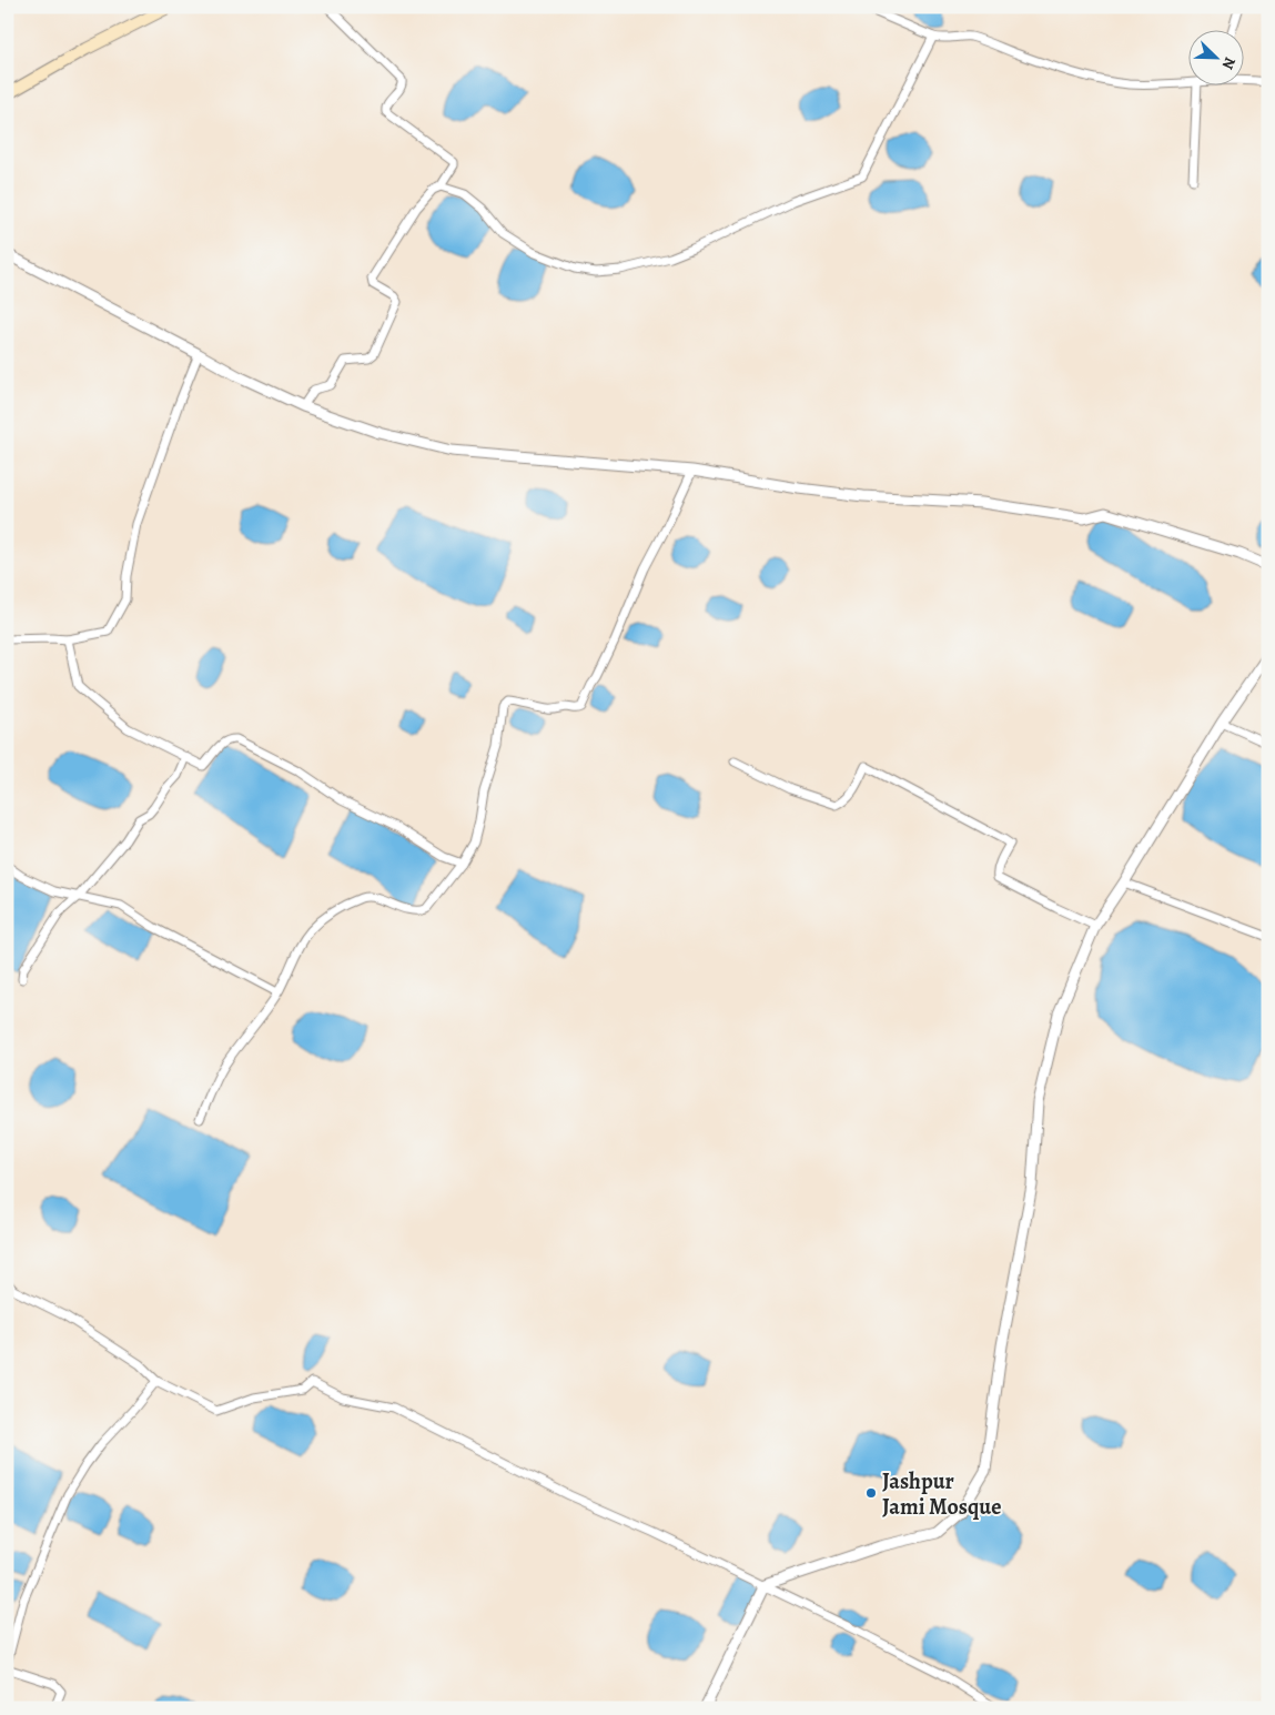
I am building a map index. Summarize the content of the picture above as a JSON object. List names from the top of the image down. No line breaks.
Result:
{"places":["Jashpur Jami Mosque"],"north":"bottom right"}
